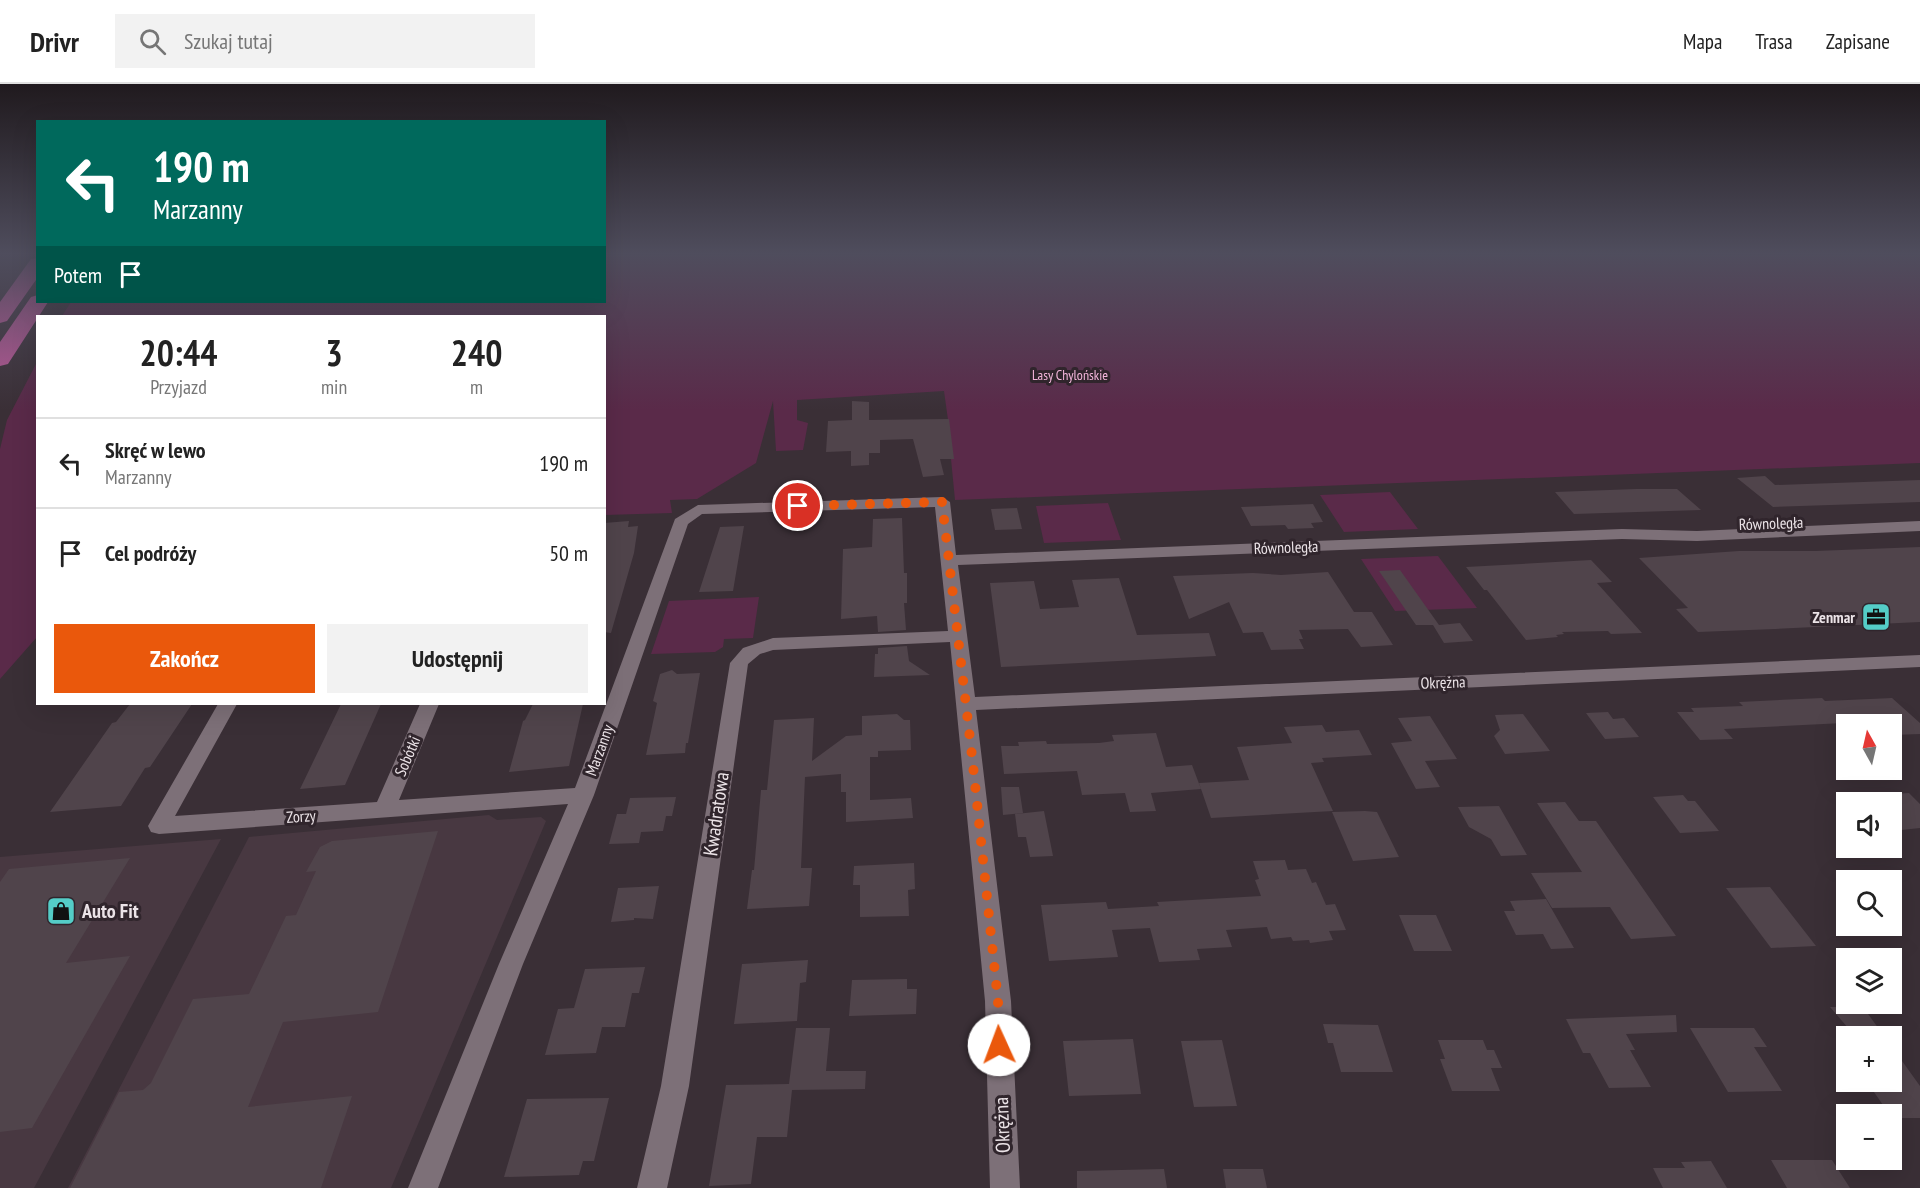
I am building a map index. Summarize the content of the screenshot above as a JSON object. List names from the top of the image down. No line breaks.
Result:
{"streets":{"street":["Równoległa","Okrężna","Marzanny","Sobótki","Kwadratowa","Zorzy"]},"crossings":[["Równoległa","Okrężna"],["Okrężna","Marzanny"],["Okrężna","Kwadratowa"],["Marzanny","Zorzy"],["Sobótki","Zorzy"]],"parks":["Lasy Chylońskie"],"places":{"office":["Zenmar"],"shop":["Auto Fit"]},"north":"top","page":{"header":"Drivr","search":"Szukaj tutaj","nav":["Mapa","Trasa","Zapisane"],"turn":["190 m","Marzanny"],"then":"Potem","eta":["20:44","Przyjazd","3","min","240","m"],"list":[{"name":"Skręć w lewo","note":"Marzanny","value":"190 m"},{"name":"Cel podróży","value":"50 m"}],"buttons":["Zakończ","Udostępnij"],"map_buttons":["+","−"]}}
